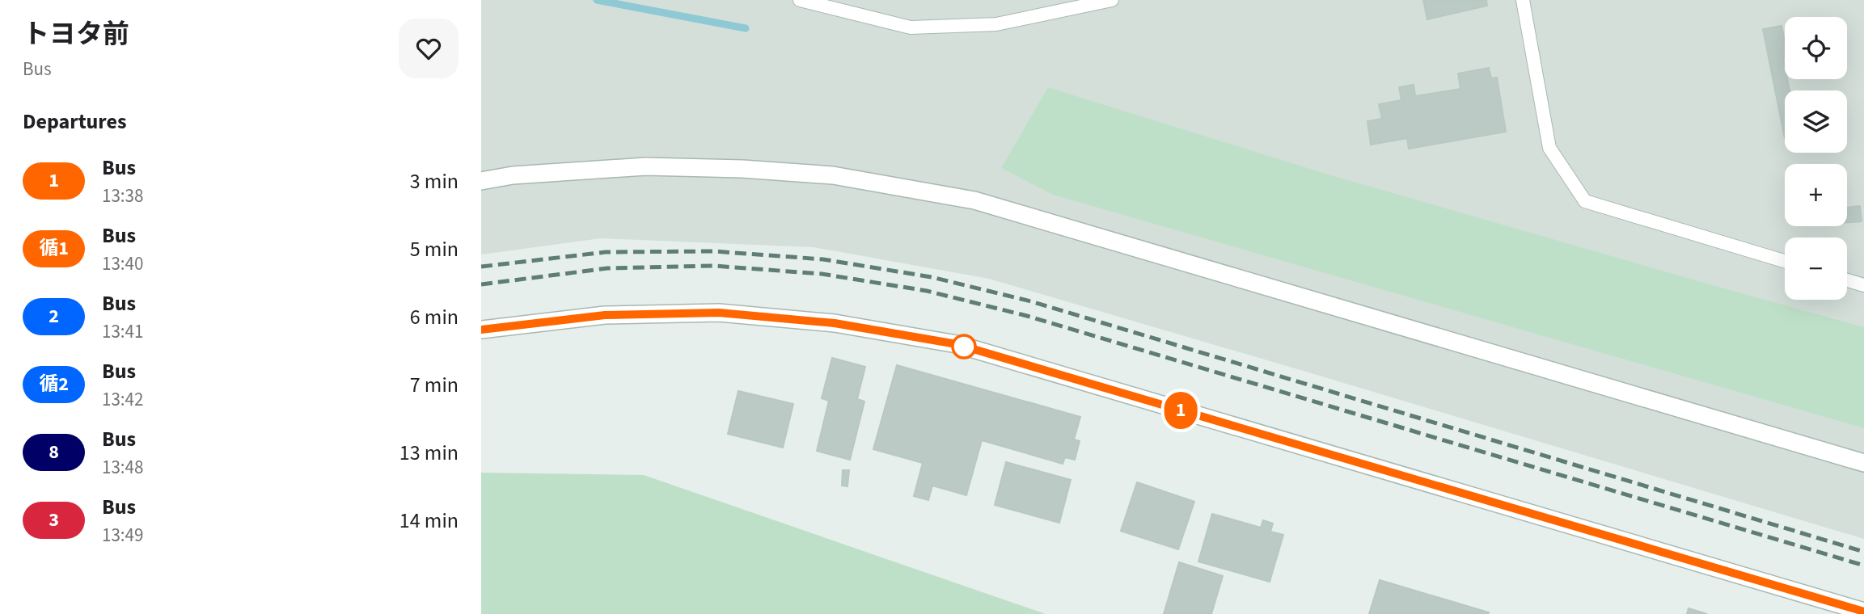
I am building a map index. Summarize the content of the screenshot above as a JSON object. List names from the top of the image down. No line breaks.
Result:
{"lines":["bus line 1"],"page":{"heading":[["トヨタ前","Bus"],"Departures"],"on_map":"1","map_buttons":["+","−"],"list":[{"mark":"1","name":"Bus","note":"13:38","value":"3 min"},{"mark":"循1","name":"Bus","note":"13:40","value":"5 min"},{"mark":"2","name":"Bus","note":"13:41","value":"6 min"},{"mark":"循2","name":"Bus","note":"13:42","value":"7 min"},{"mark":"8","name":"Bus","note":"13:48","value":"13 min"},{"mark":"3","name":"Bus","note":"13:49","value":"14 min"}]}}
